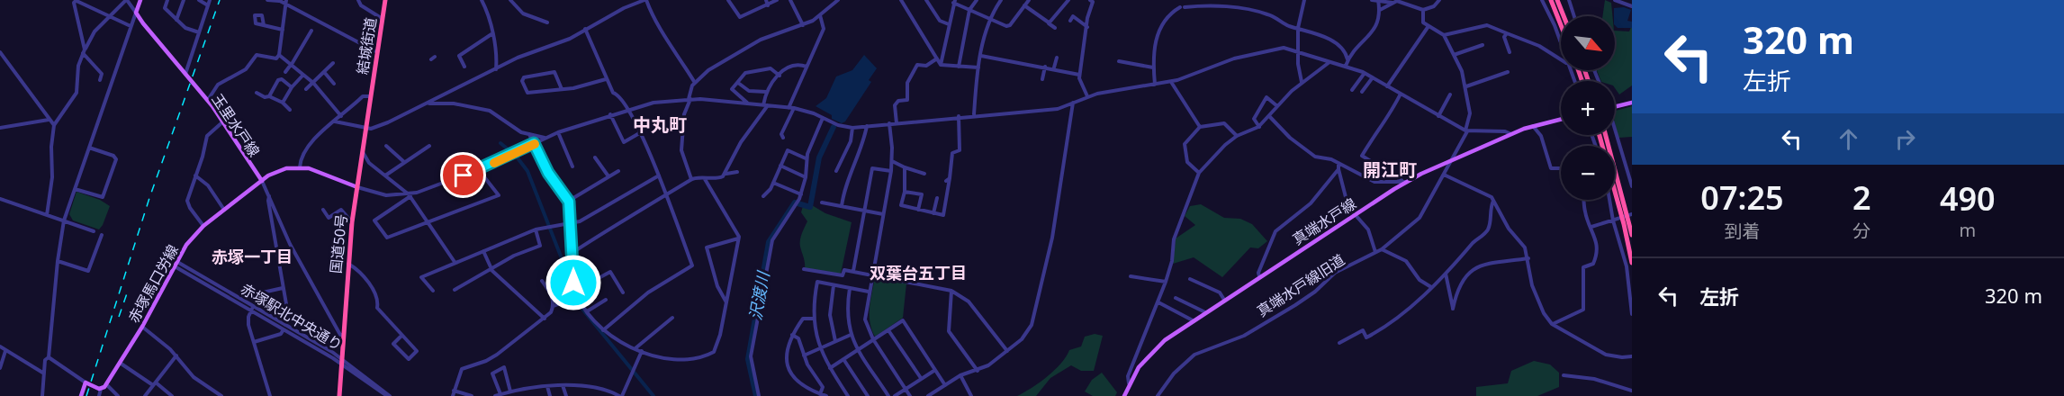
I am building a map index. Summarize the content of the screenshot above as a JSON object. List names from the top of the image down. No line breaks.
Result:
{"streets":{"highway":["結城街道","国道50号"],"main road":["玉里水戸線","真端水戸線","赤塚馬口労線"],"street":["真端水戸線旧道","赤塚駅北中央通り"]},"crossings":[["結城街道","国道50号"],["玉里水戸線","赤塚馬口労線"],["真端水戸線","真端水戸線旧道"],["国道50号","赤塚駅北中央通り"],["赤塚馬口労線","赤塚駅北中央通り"]],"districts":["中丸町","開江町","赤塚一丁目","双葉台五丁目"],"water":["沢渡川"],"north":"bottom right","page":{"turn":["320 m","左折"],"map_buttons":["+","−"],"eta":["07:25","到着","2","分","490","m"],"list":[{"name":"左折","value":"320 m"}]}}
